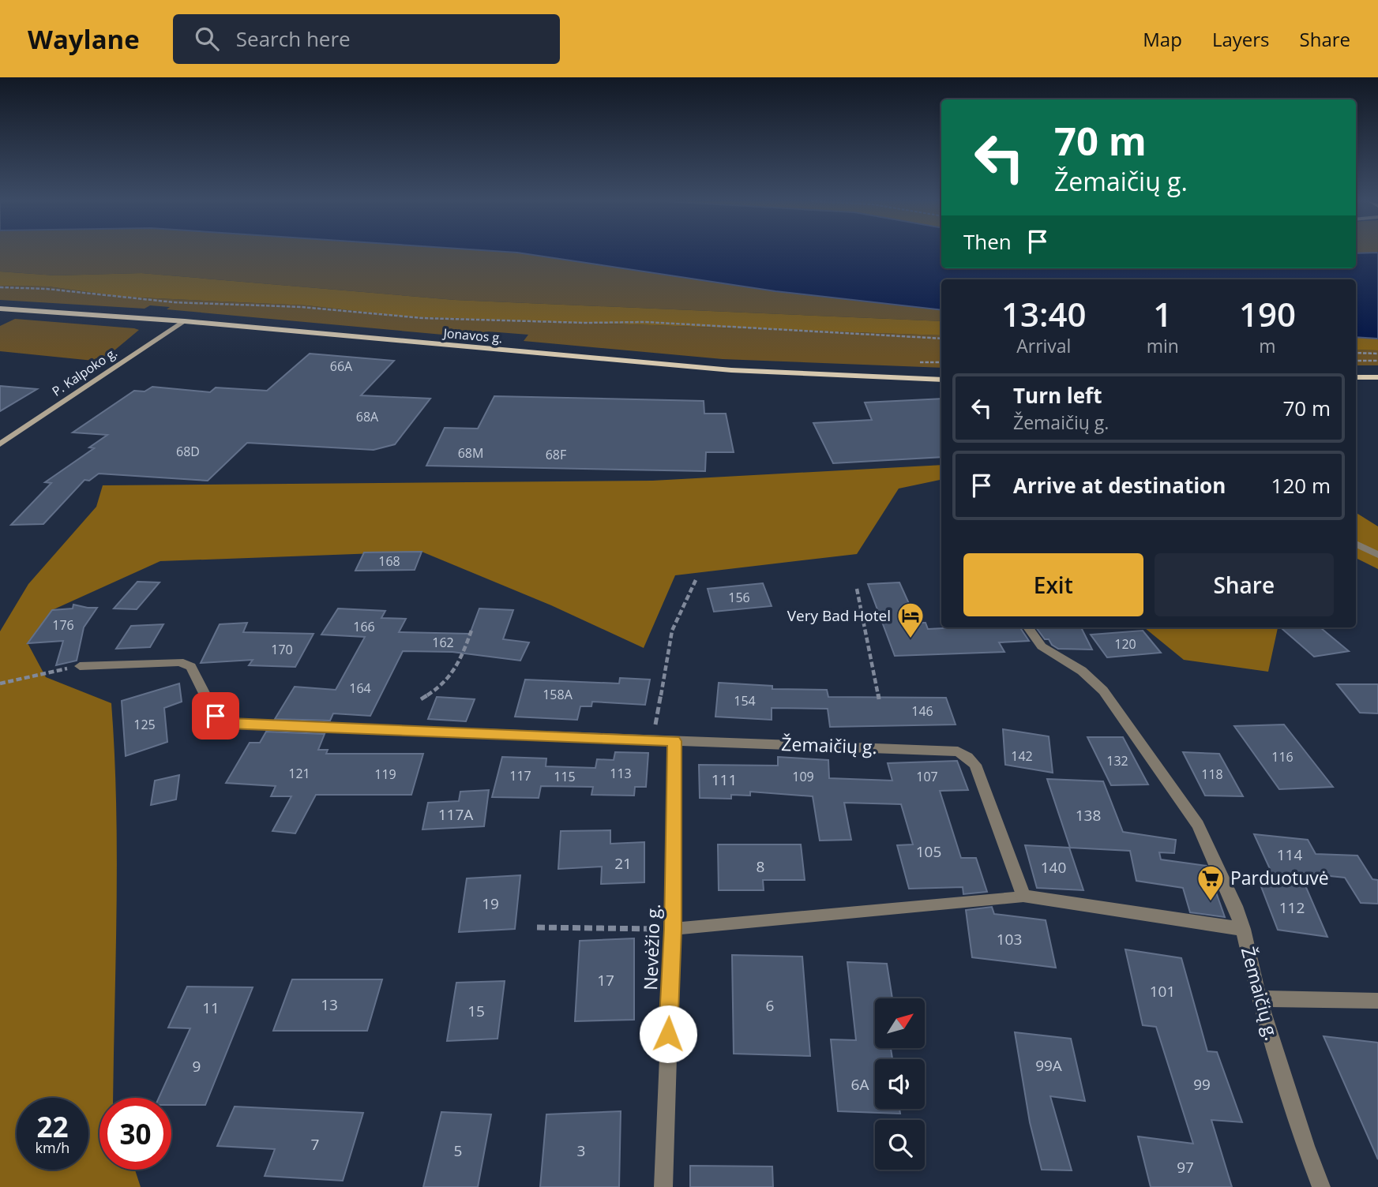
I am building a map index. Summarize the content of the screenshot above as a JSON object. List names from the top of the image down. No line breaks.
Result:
{"streets":{"main road":["Jonavos g."],"street":["P. Kalpoko g.","Žemaičių g.","Nevėžio g."]},"crossings":[["Jonavos g.","P. Kalpoko g."],["Žemaičių g.","Nevėžio g."]],"places":{"hotel":["Very Bad Hotel"],"supermarket":["Parduotuvė"]},"house_numbers":["66A","68A","68D","68M","68F","168","156","176","166","162","120","170","164","158A","154","146","125","142","116","132","121","113","119","118","117","115","109","107","111","117A","138","105","114","21","8","140","19","112","103","17","101","13","6","11","15","99A","9","6A","99","7","5","3","97"],"north":"top right","page":{"header":"Waylane","search":"Search here","nav":["Map","Layers","Share"],"turn":["70 m","Žemaičių g."],"then":"Then","eta":["13:40","Arrival","1","min","190","m"],"list":[{"name":"Turn left","note":"Žemaičių g.","value":"70 m"},{"name":"Arrive at destination","value":"120 m"}],"buttons":["Exit","Share"],"speed":"22 km/h","limit":"30"}}
